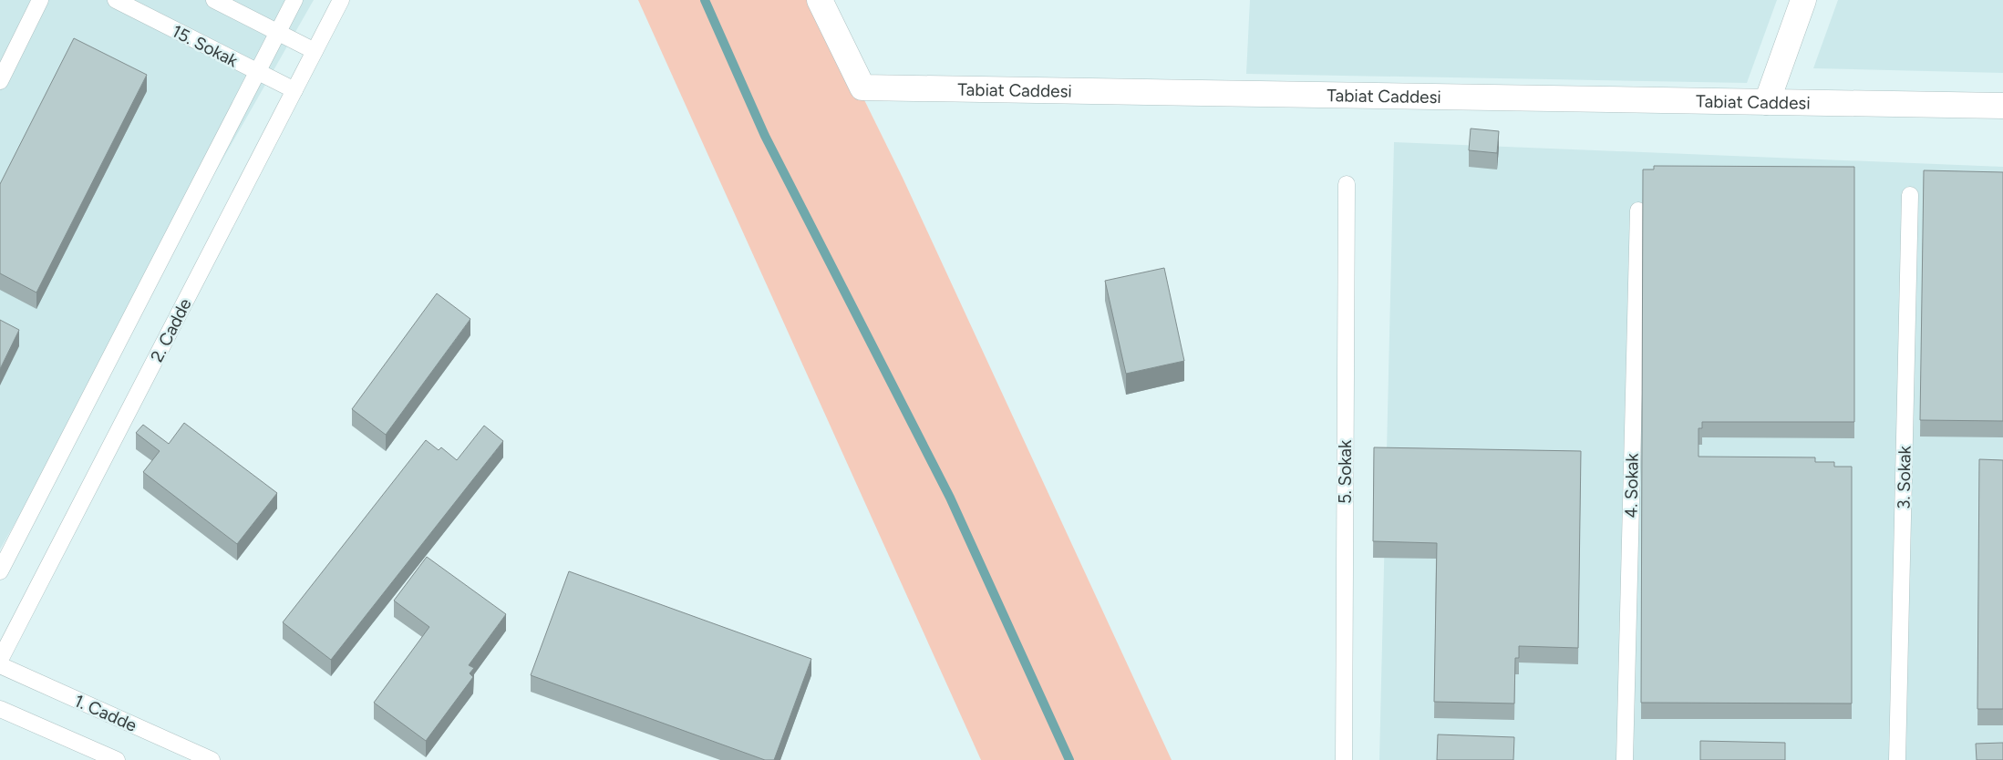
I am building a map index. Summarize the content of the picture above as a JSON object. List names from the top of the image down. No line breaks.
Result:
{"streets":{"street":["Tabiat Caddesi"],"lane":["15. Sokak","2. Cadde","5. Sokak","3. Sokak","4. Sokak","1. Cadde"]},"crossings":[["15. Sokak","2. Cadde"]]}
